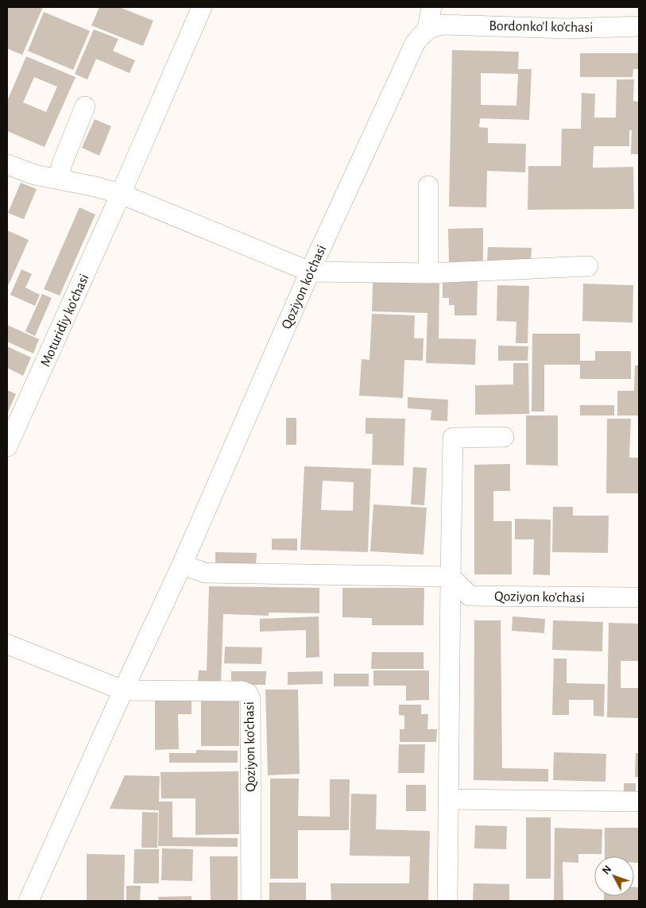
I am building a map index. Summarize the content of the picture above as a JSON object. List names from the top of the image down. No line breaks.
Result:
{"streets":{"street":["Bordonko'l ko'chasi","Qoziyon ko'chasi","Moturidiy ko'chasi"]},"crossings":[["Bordonko'l ko'chasi","Qoziyon ko'chasi"]],"north":"top left"}
